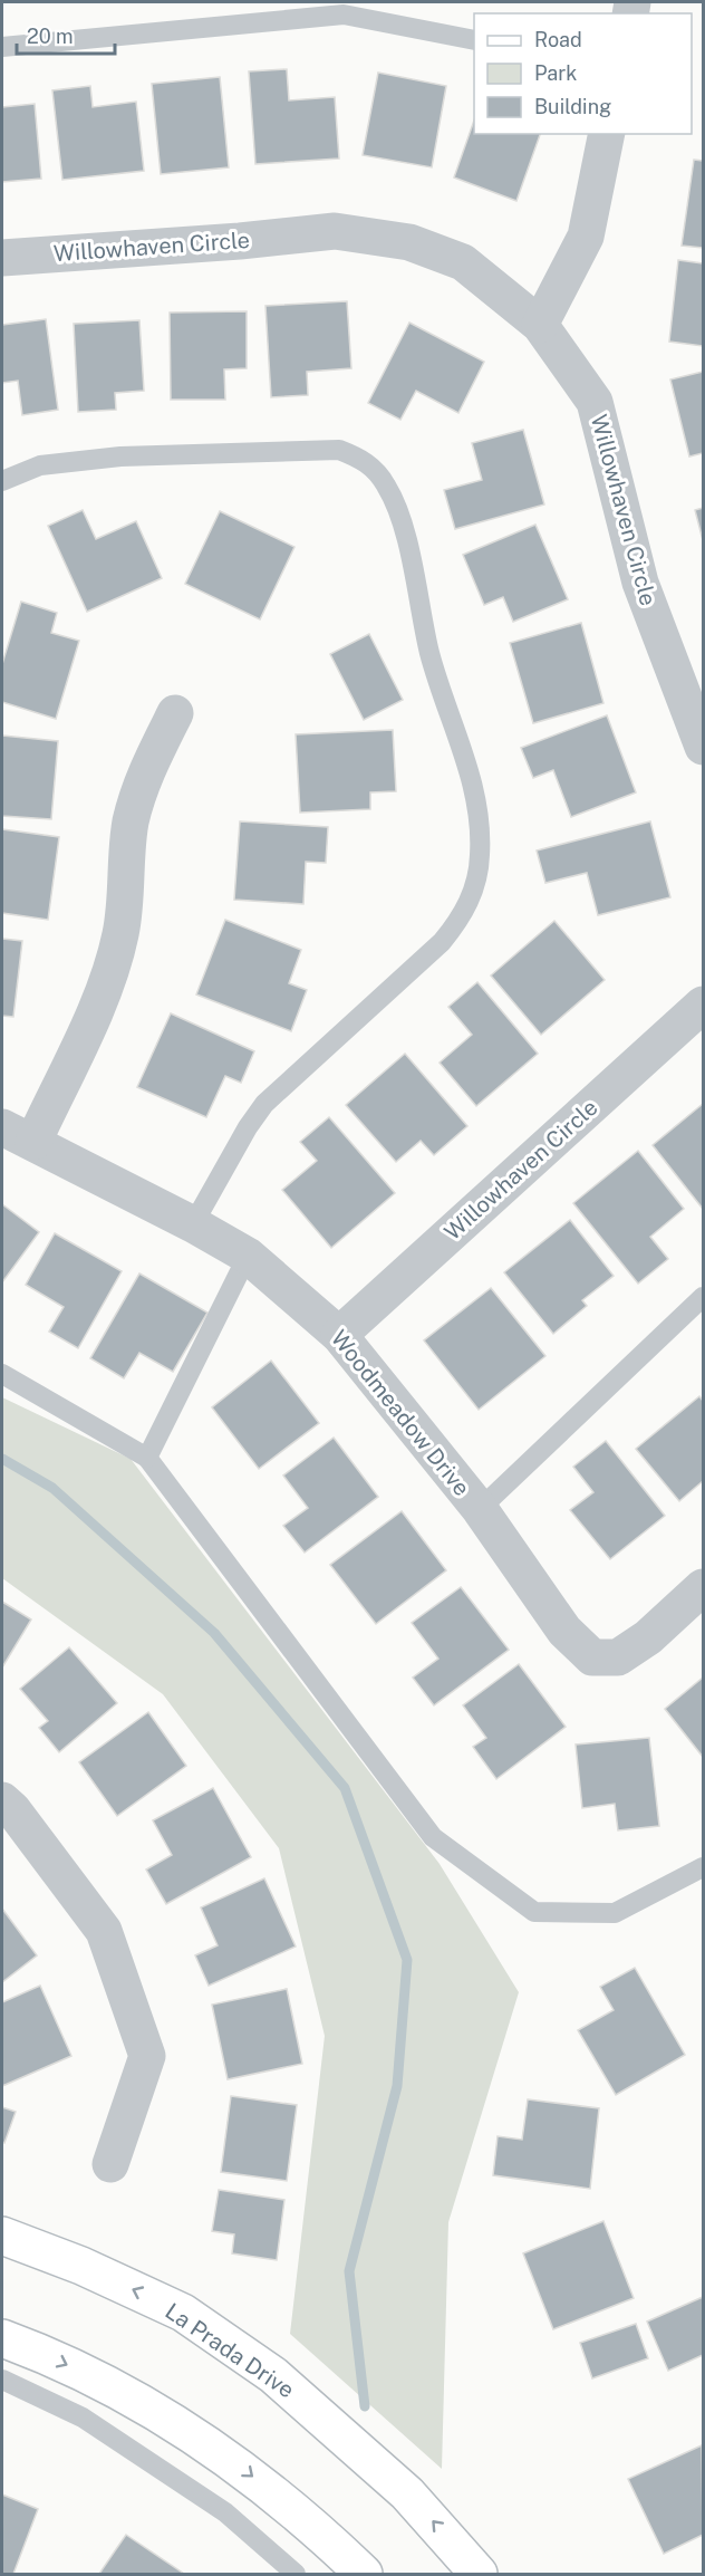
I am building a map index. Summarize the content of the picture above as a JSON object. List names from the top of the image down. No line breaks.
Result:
{"streets":{"main road":["La Prada Drive"],"street":["Willowhaven Circle","Woodmeadow Drive"]},"crossings":[["Willowhaven Circle","Woodmeadow Drive"]],"legend":["Road","Park","Building"],"scale_bar":"20 m"}
